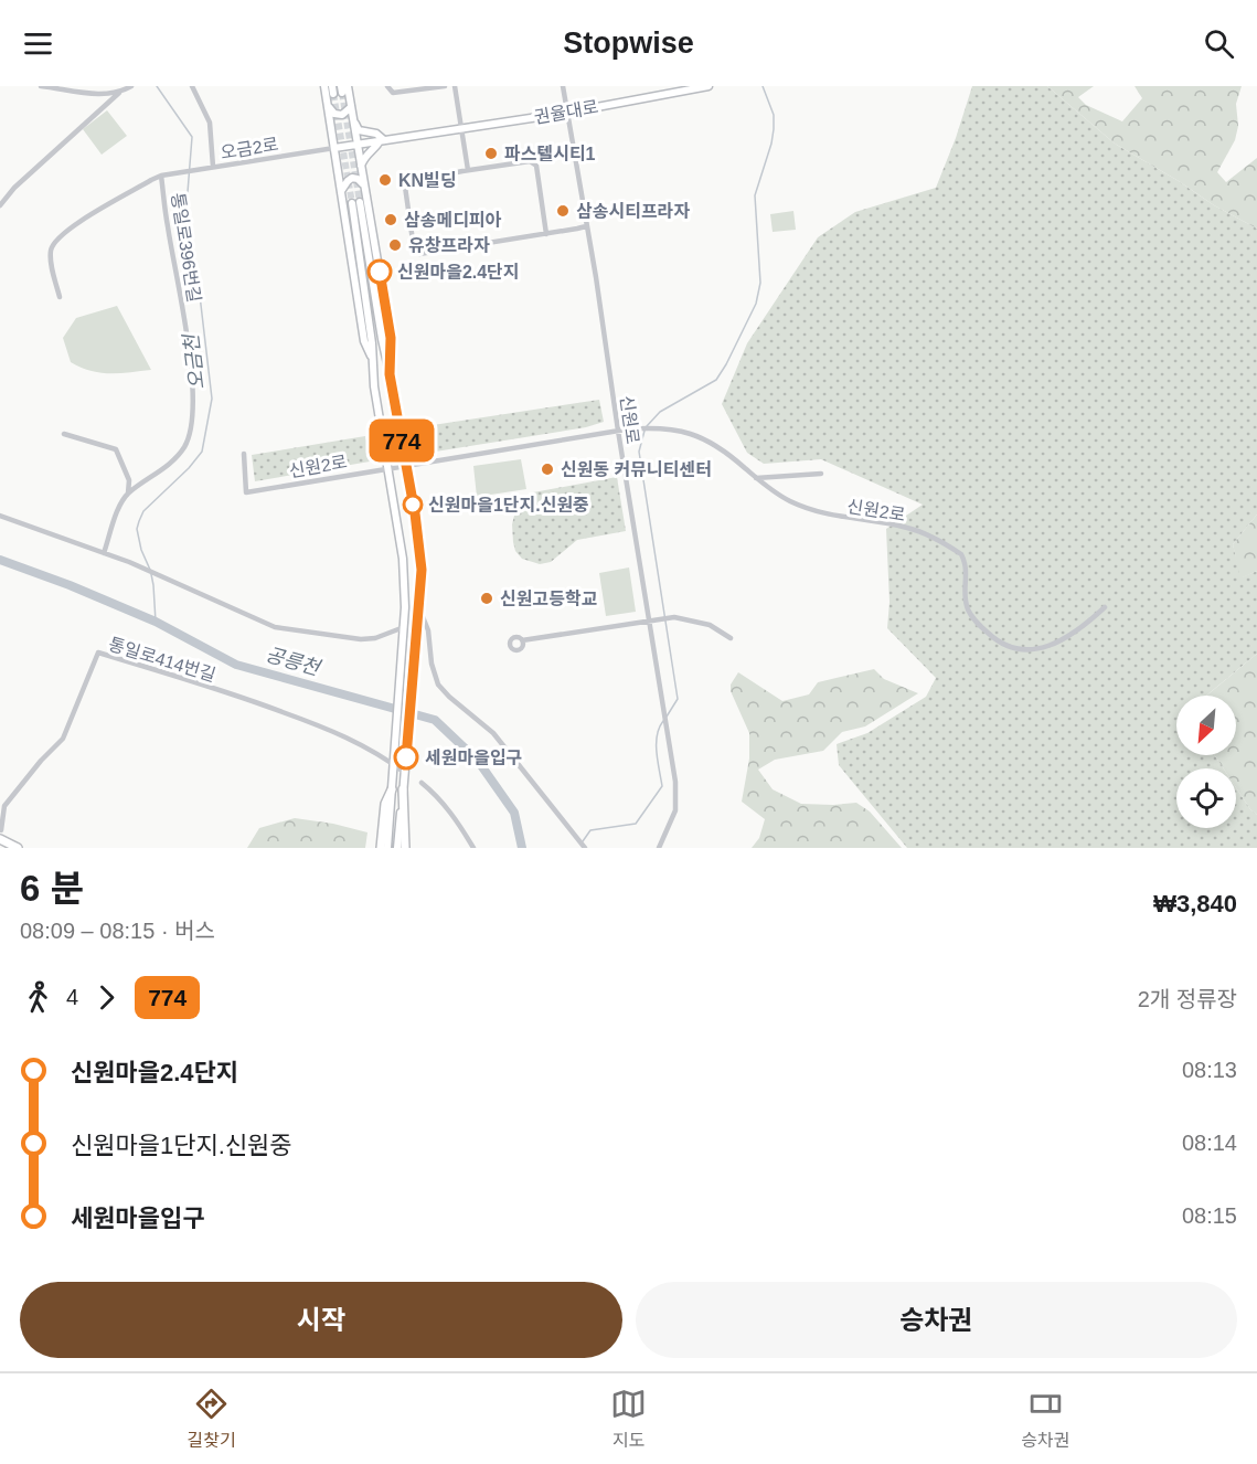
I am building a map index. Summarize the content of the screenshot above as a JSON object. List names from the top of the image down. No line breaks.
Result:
{"streets":{"main road":["권율대로"],"street":["오금2로","통일로396번길","신원로","신원2로","통일로414번길"]},"crossings":[["권율대로","오금2로"],["권율대로","신원로"],["신원로","신원2로"]],"water":["오금천","공릉천"],"places":["파스텔시티1","KN빌딩","삼송시티프라자","삼송메디피아","유창프라자","신원마을2.4단지","신원동 커뮤니티센터","신원마을1단지.신원중","신원고등학교","세원마을입구"],"lines":["bus line 774"],"north":"bottom left","page":{"header":"Stopwise","on_map":"774","heading":["6 분","08:09 – 08:15 · 버스","₩3,840"],"legs":["4","774","2개 정류장"],"list":[{"name":"신원마을2.4단지","value":"08:13"},{"name":"신원마을1단지.신원중","value":"08:14"},{"name":"세원마을입구","value":"08:15"}],"buttons":["시작","승차권"],"tabs":["길찾기","지도","승차권"]}}
